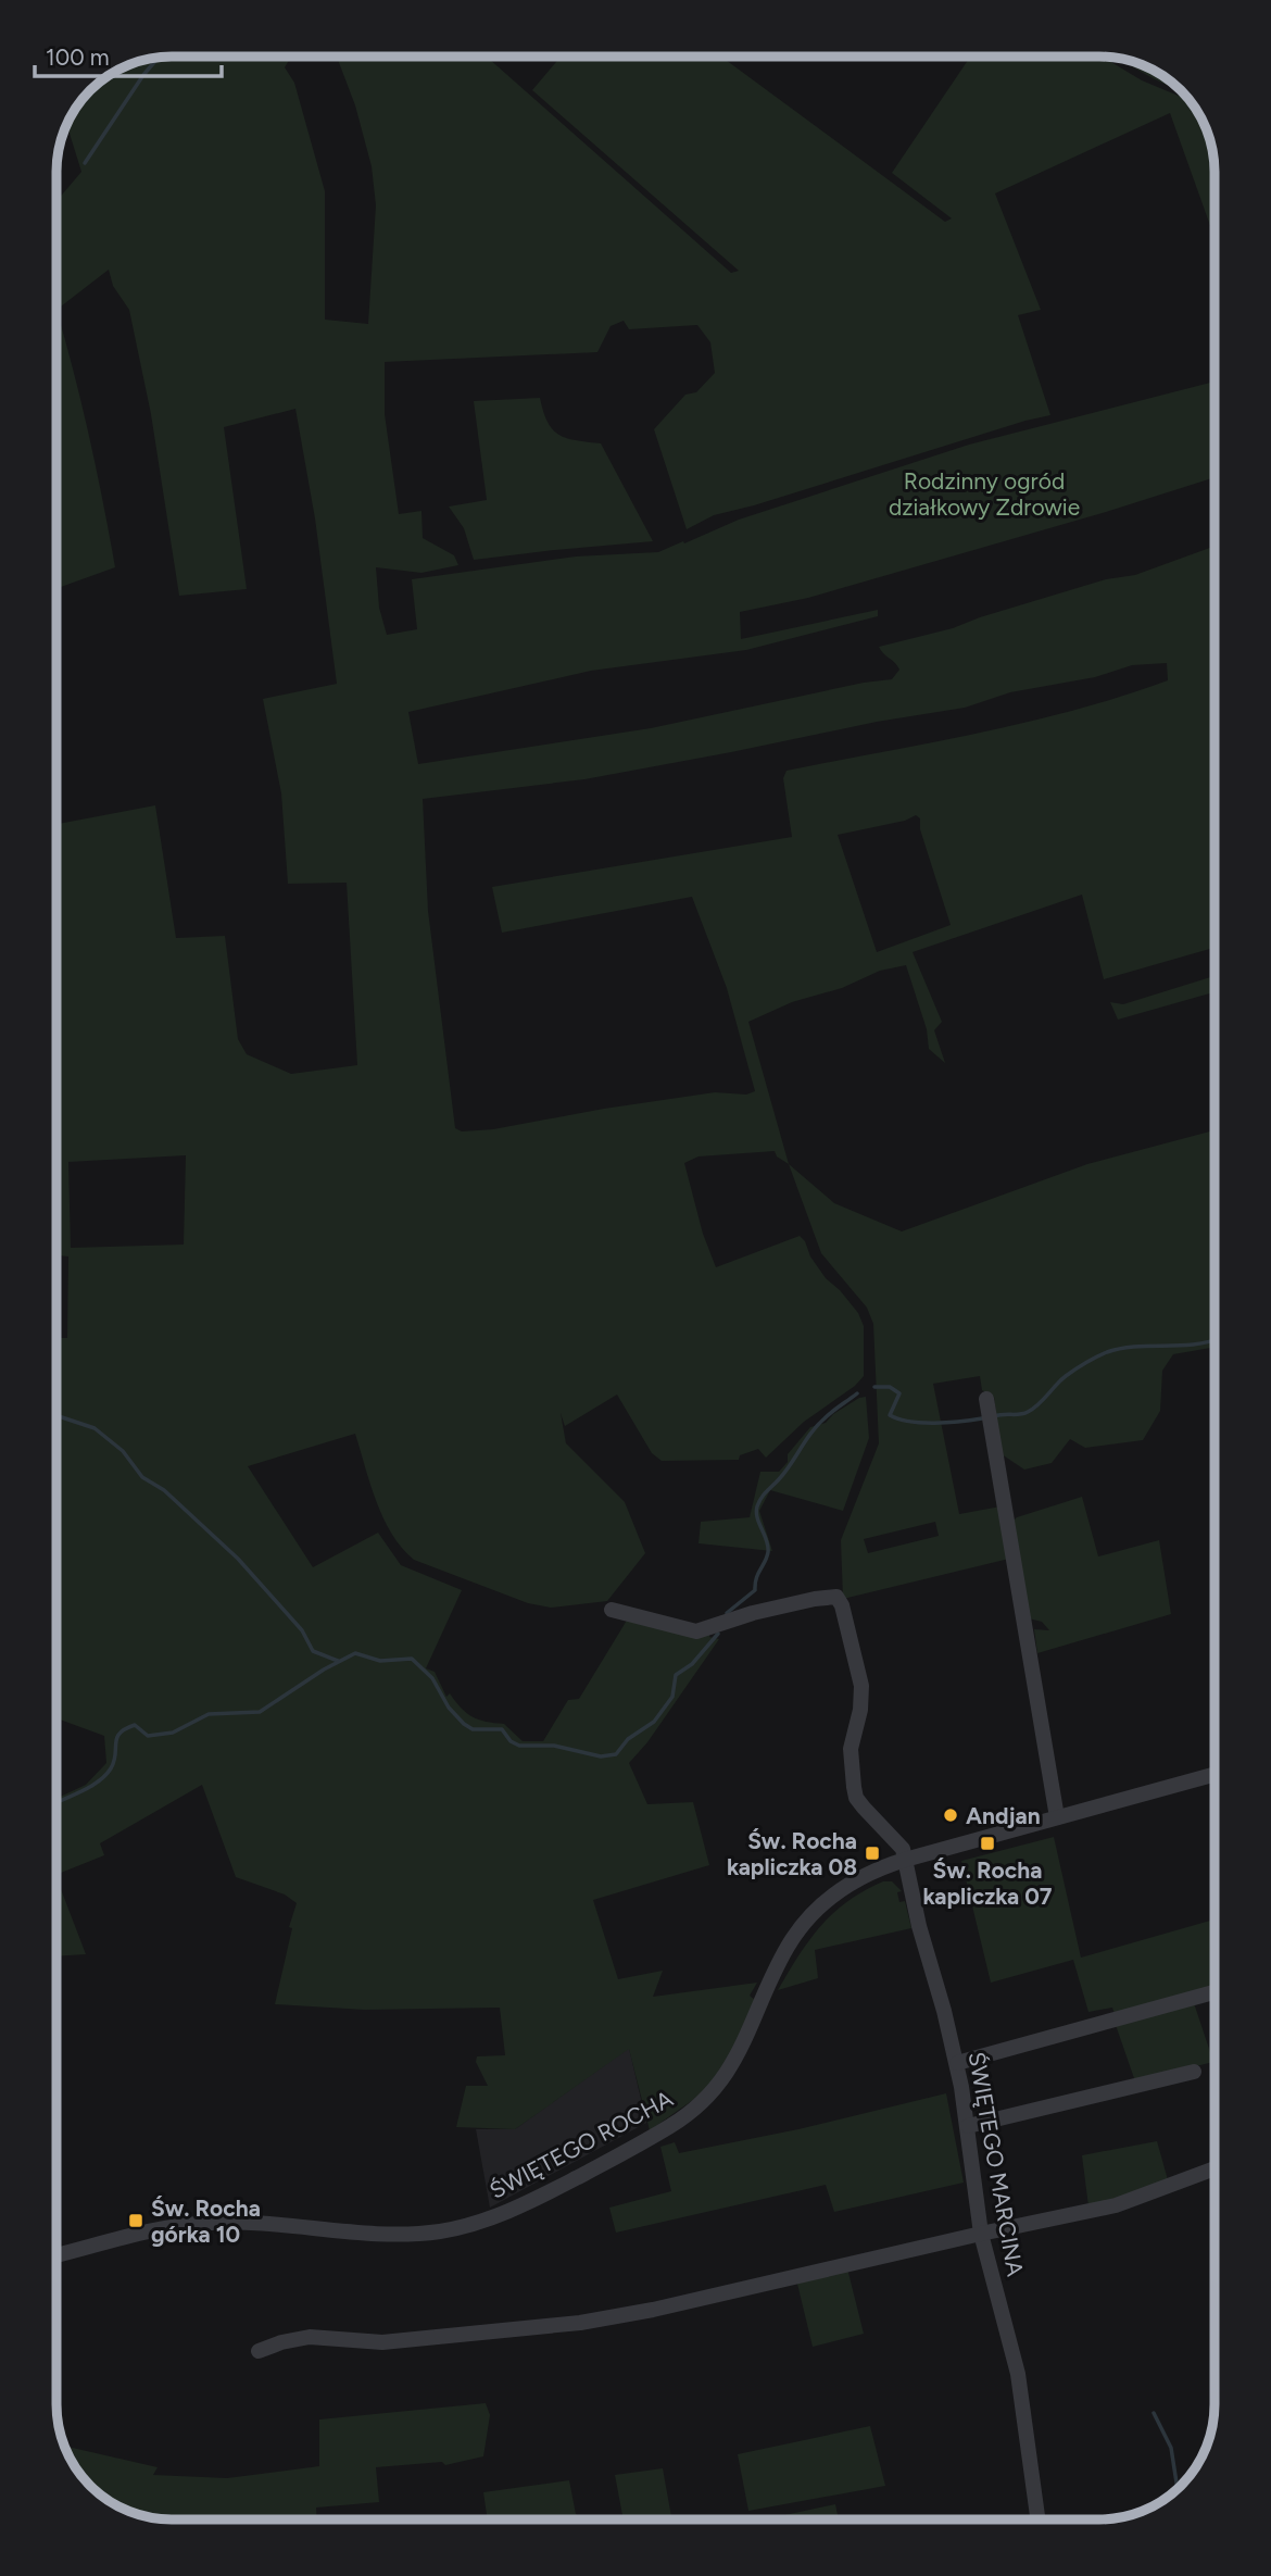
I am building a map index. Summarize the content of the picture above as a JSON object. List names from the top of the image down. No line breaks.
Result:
{"streets":{"street":["ŚWIĘTEGO ROCHA","ŚWIĘTEGO MARCINA"]},"crossings":[["ŚWIĘTEGO ROCHA","ŚWIĘTEGO MARCINA"]],"parks":["Rodzinny ogród działkowy Zdrowie"],"places":{"other":["Andjan"],"transit":["Św. Rocha kapliczka 07","Św. Rocha kapliczka 08","Św. Rocha górka 10"]},"scale_bar":"100 m"}
